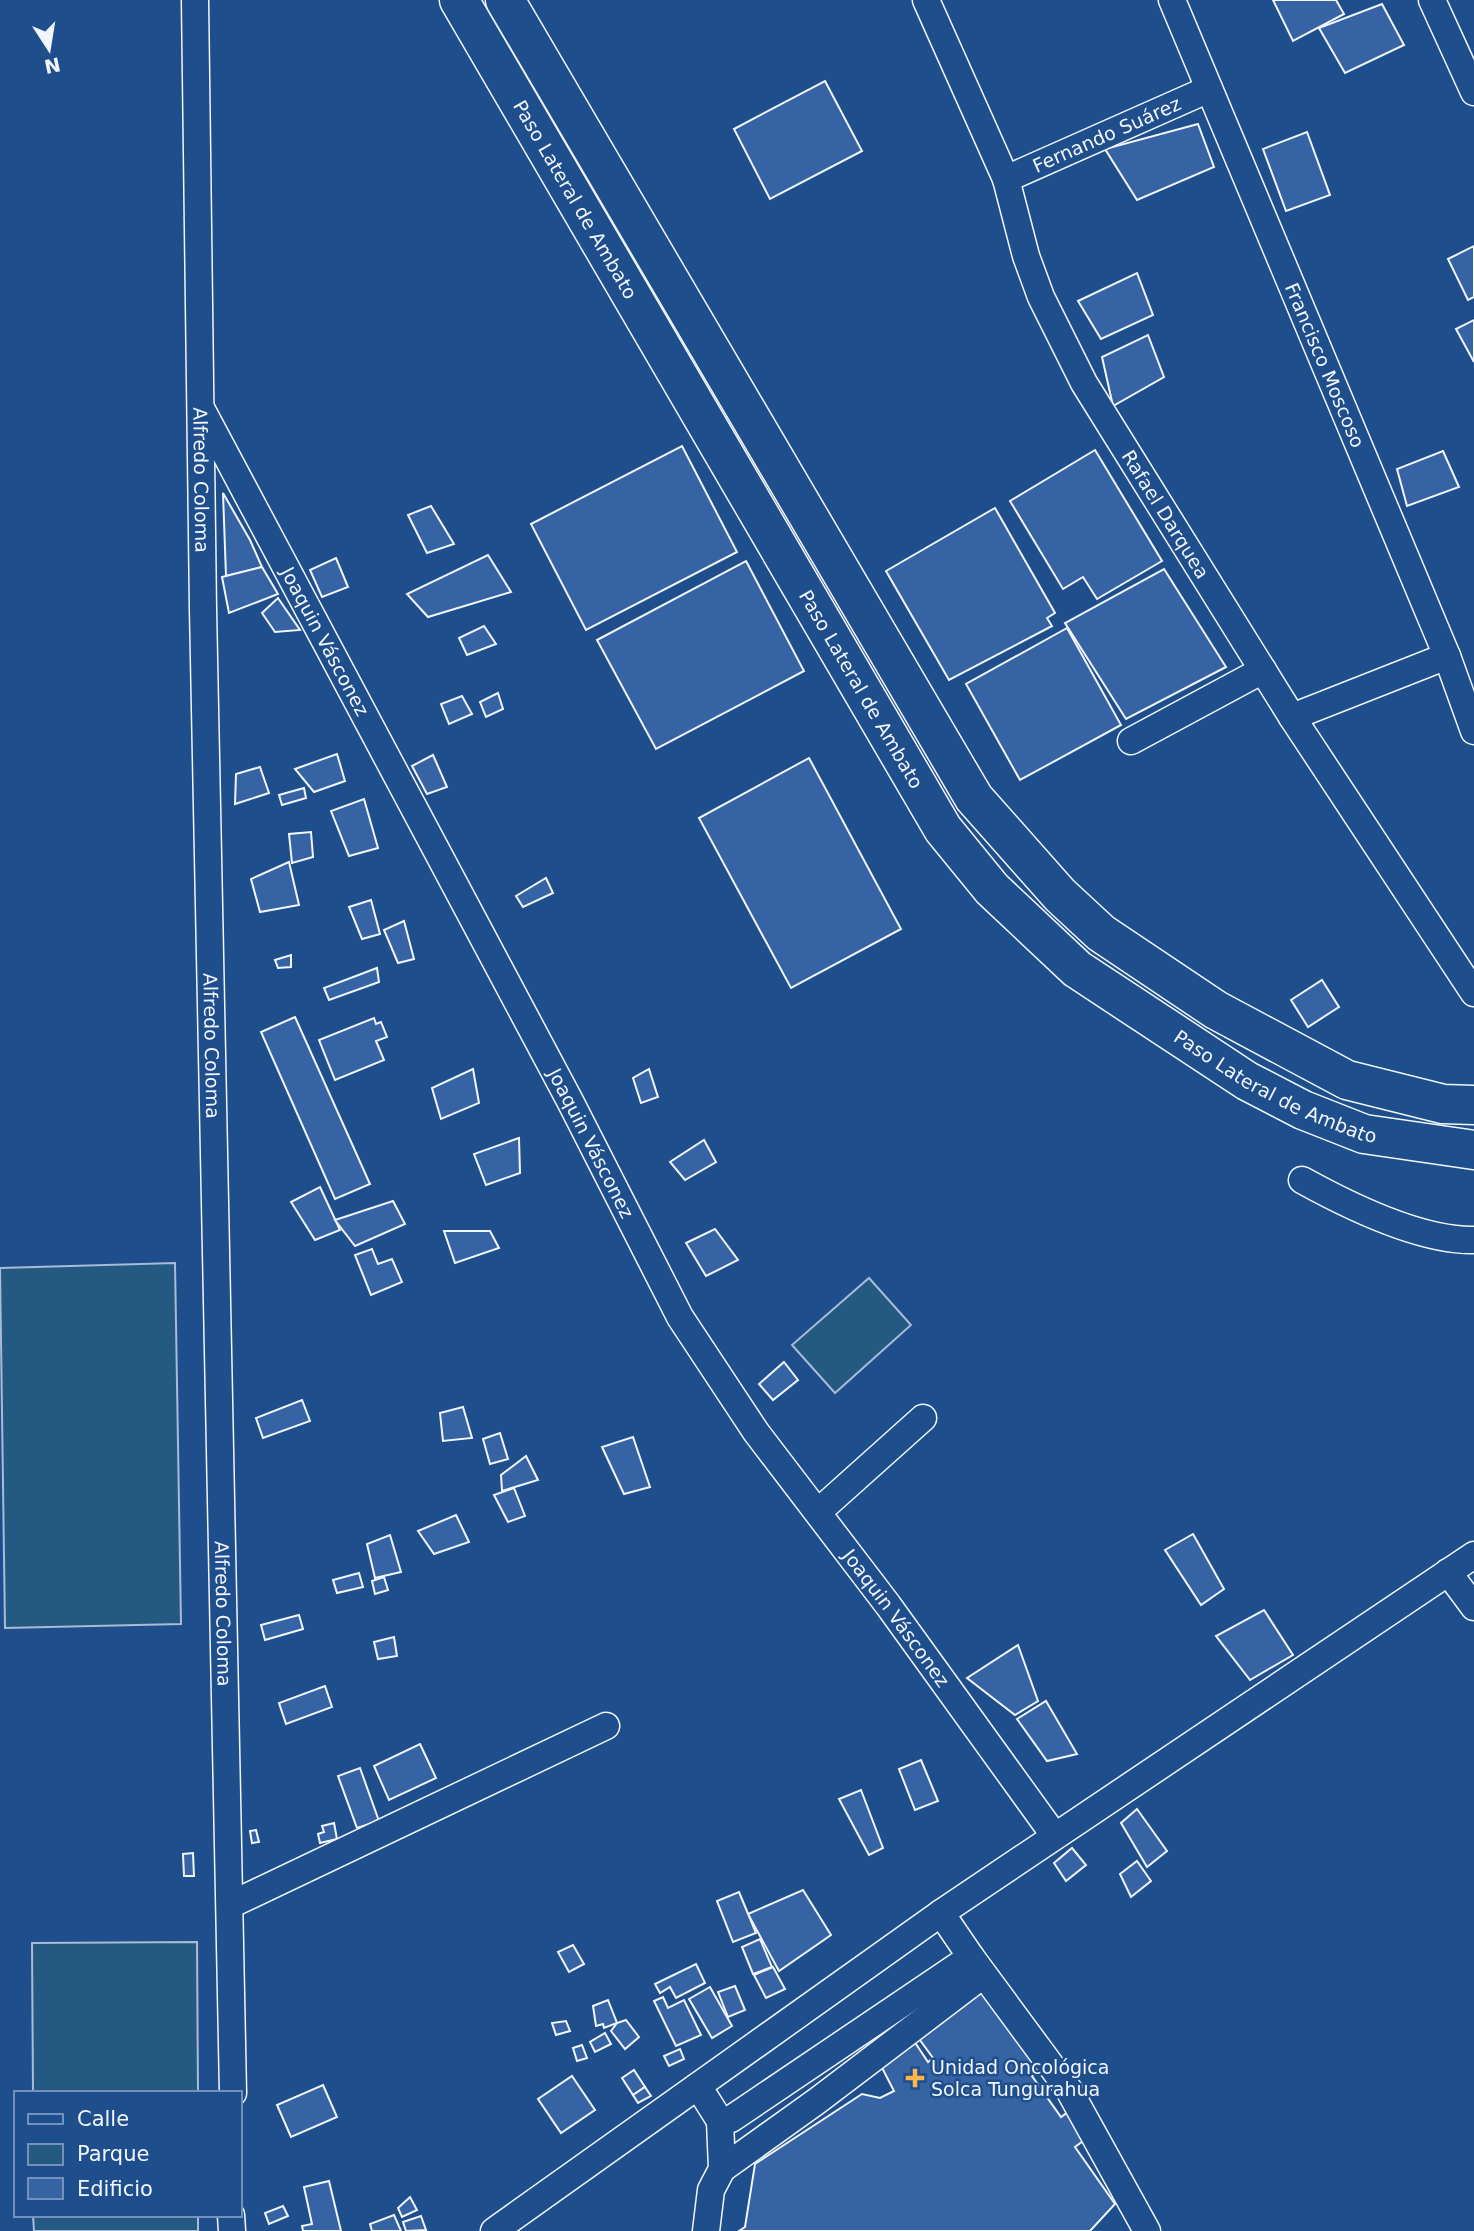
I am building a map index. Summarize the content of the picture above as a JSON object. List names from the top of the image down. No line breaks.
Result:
{"streets":{"highway":["Paso Lateral de Ambato"],"street":["Fernando Suárez","Francisco Moscoso","Alfredo Coloma","Rafael Darquea","Joaquin Vásconez"]},"crossings":[["Fernando Suárez","Francisco Moscoso"],["Fernando Suárez","Rafael Darquea"],["Alfredo Coloma","Joaquin Vásconez"]],"places":{"health":["Unidad Oncológica Solca Tungurahua"]},"legend":["Calle","Parque","Edificio"],"north":"bottom"}
